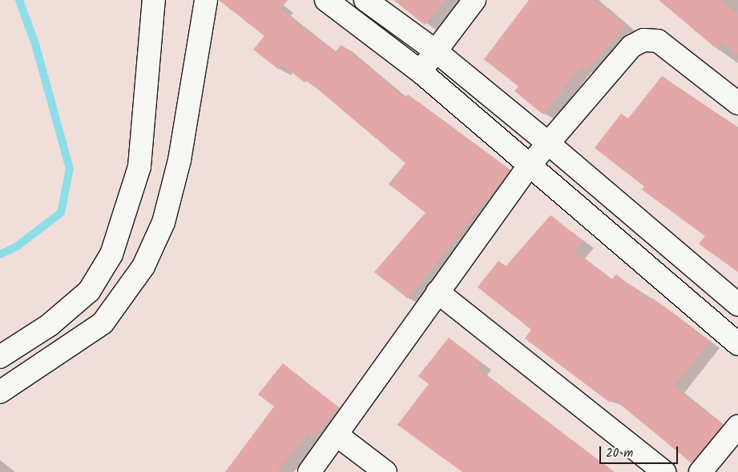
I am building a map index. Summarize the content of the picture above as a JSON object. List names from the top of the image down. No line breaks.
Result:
{"scale_bar":"20 m"}
